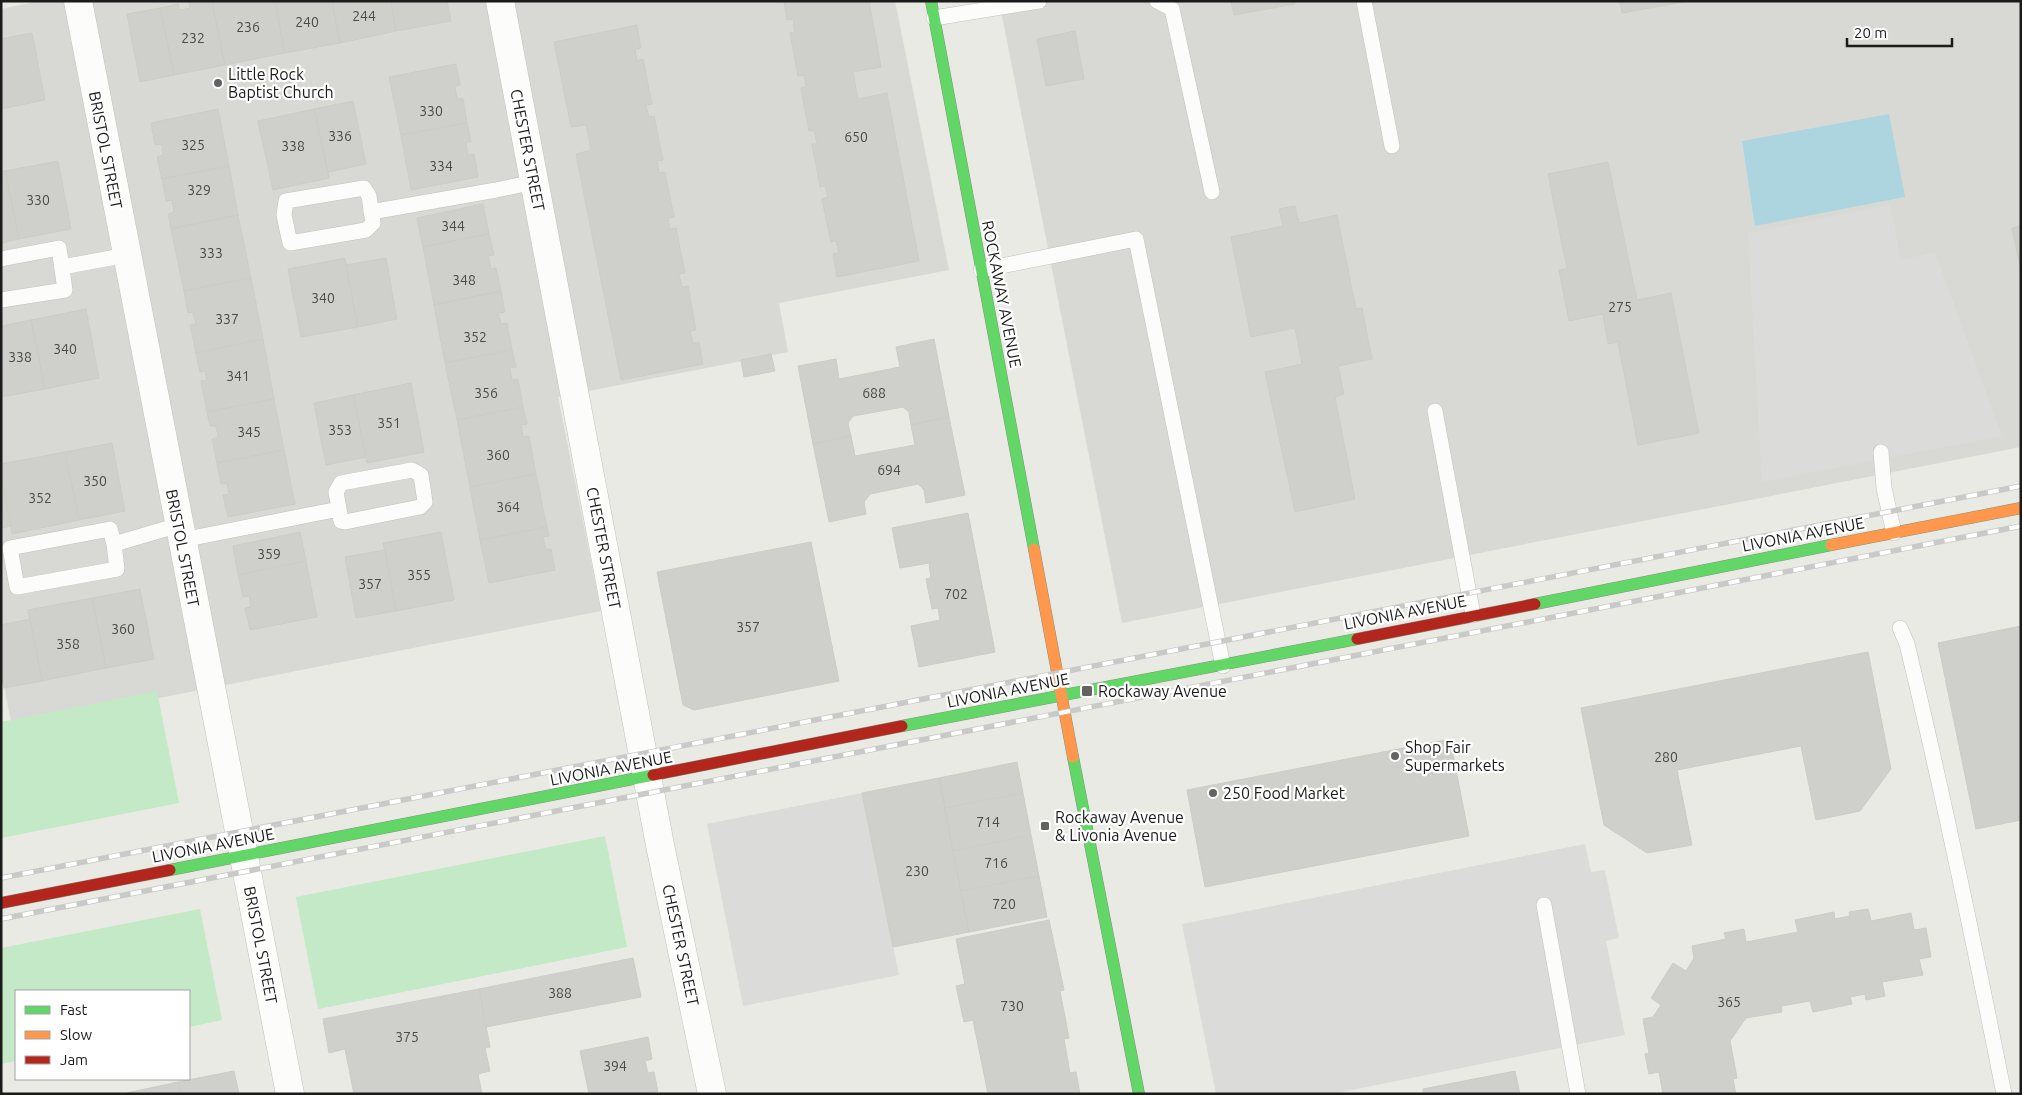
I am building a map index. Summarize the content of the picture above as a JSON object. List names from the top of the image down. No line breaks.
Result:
{"streets":{"street":["BRISTOL STREET","CHESTER STREET","ROCKAWAY AVENUE","LIVONIA AVENUE"]},"crossings":[["BRISTOL STREET","LIVONIA AVENUE"],["CHESTER STREET","LIVONIA AVENUE"],["ROCKAWAY AVENUE","LIVONIA AVENUE"]],"places":{"other":["Little Rock Baptist Church","Shop Fair Supermarkets","250 Food Market"],"transit":["Rockaway Avenue","Rockaway Avenue & Livonia Avenue"]},"house_numbers":["244","240","236","232","330","336","650","325","338","334","329","330","344","333","348","340","275","337","352","340","338","341","356","688","351","353","345","360","694","350","352","364","359","355","357","702","357","360","358","280","714","716","230","720","388","365","730","375","394"],"legend":["Fast","Slow","Jam"],"scale_bar":"20 m"}
